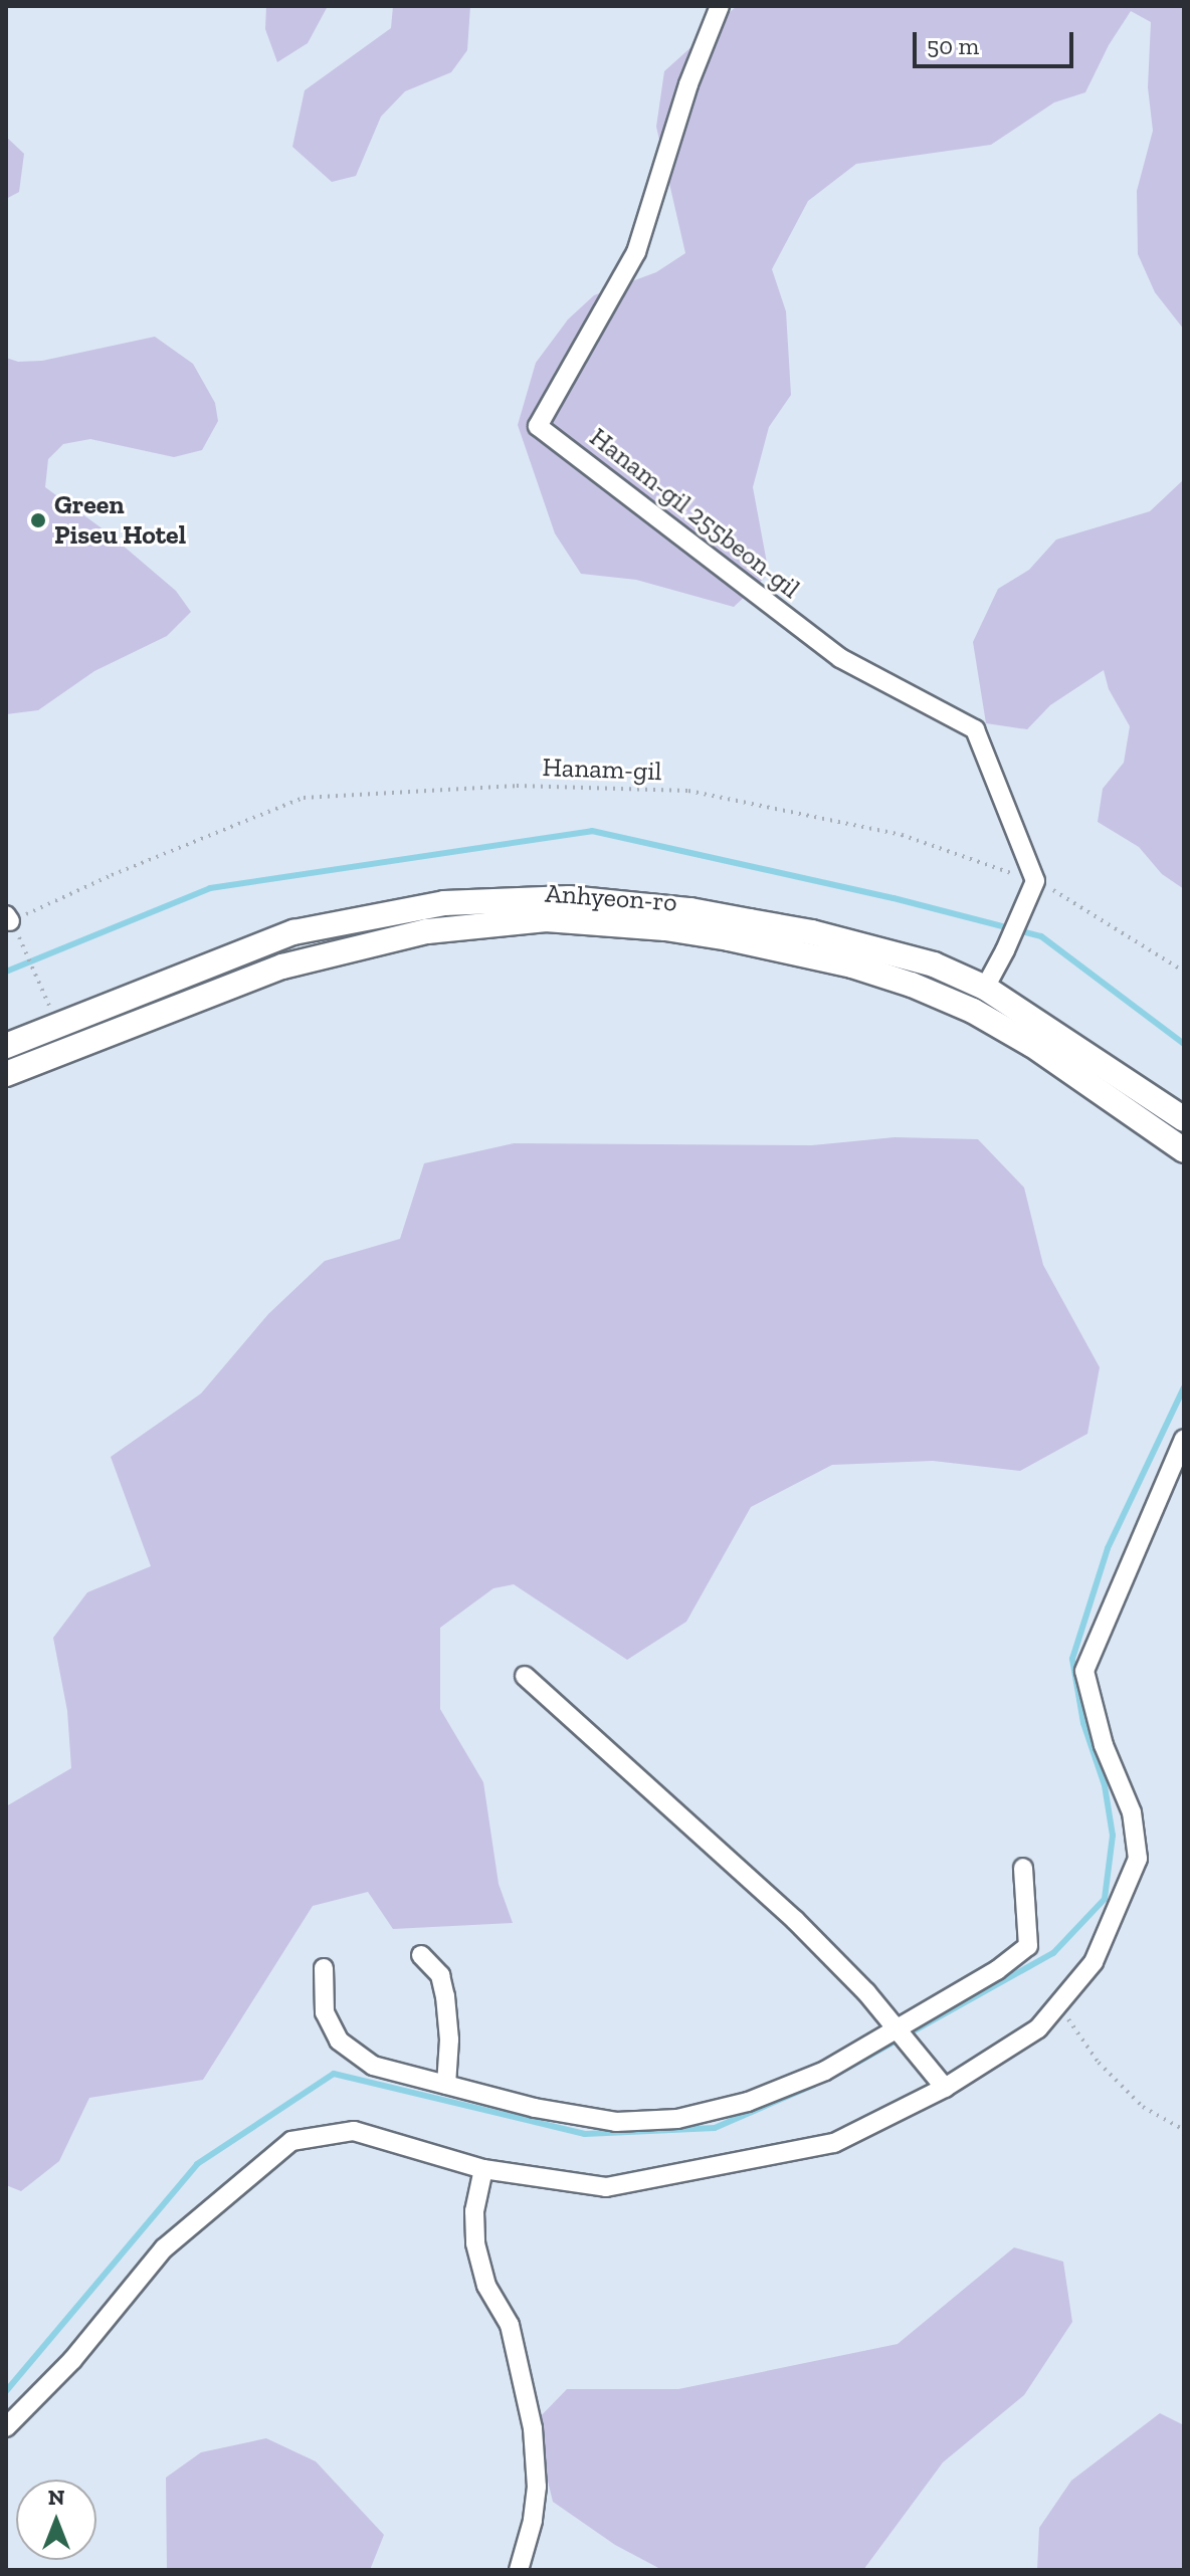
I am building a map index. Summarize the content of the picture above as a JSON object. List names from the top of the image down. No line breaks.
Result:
{"streets":{"street":["Hanam-gil 255beon-gil","Anhyeon-ro"],"path":["Hanam-gil"]},"crossings":[["Hanam-gil 255beon-gil","Hanam-gil"]],"places":["Green Piseu Hotel"],"scale_bar":"50 m","north":"top"}
